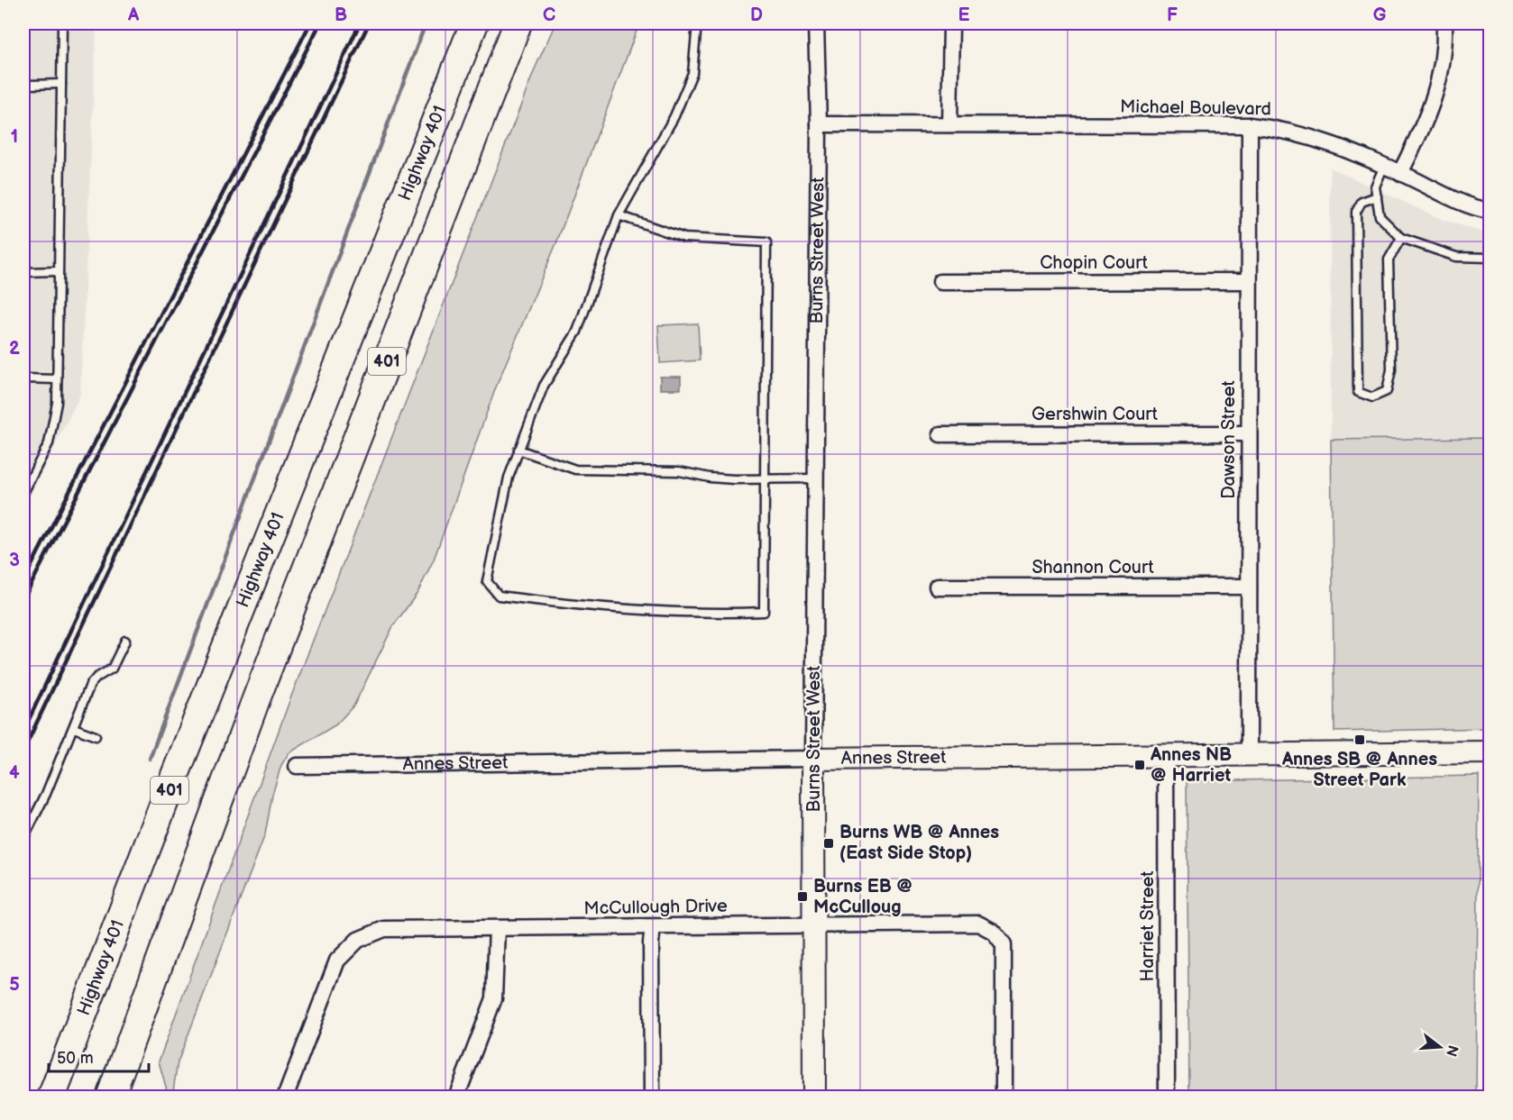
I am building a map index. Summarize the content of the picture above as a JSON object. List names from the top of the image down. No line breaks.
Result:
{"streets":{"highway":["Highway 401","401"],"street":["Michael Boulevard","Burns Street West","Chopin Court","Gershwin Court","Dawson Street","Shannon Court","Annes Street","McCullough Drive","Harriet Street"]},"crossings":[["Michael Boulevard","Burns Street West"],["Michael Boulevard","Dawson Street"],["Burns Street West","Annes Street"],["Burns Street West","McCullough Drive"],["Chopin Court","Dawson Street"],["Gershwin Court","Dawson Street"],["Dawson Street","Shannon Court"],["Dawson Street","Annes Street"],["Annes Street","Harriet Street"]],"places":{"transit":["Annes SB @ Annes Street Park","Annes NB @ Harriet","Burns WB @ Annes (East Side Stop)","Burns EB @ McCulloug"]},"scale_bar":"50 m","north":"right","grid":{"columns":["A","B","C","D","E","F","G"],"rows":["1","2","3","4","5"]}}
